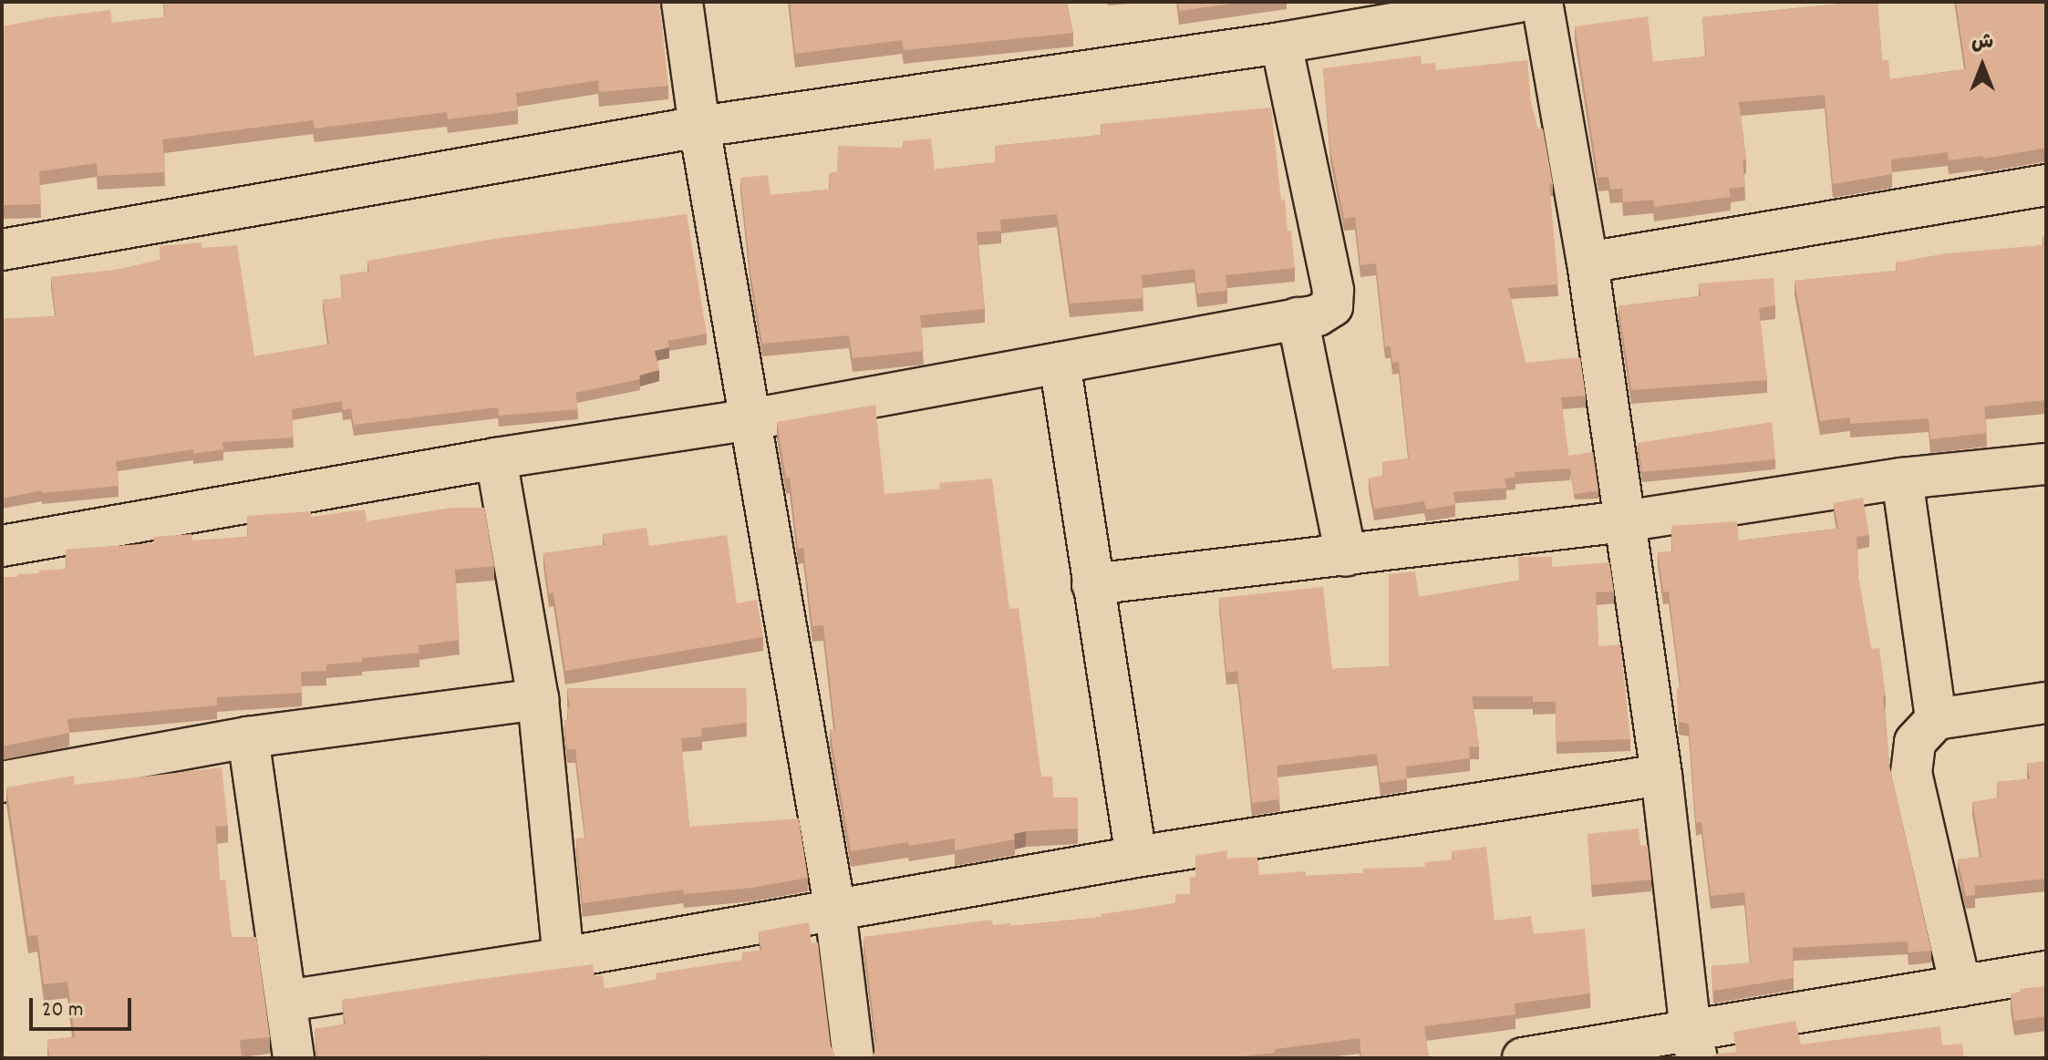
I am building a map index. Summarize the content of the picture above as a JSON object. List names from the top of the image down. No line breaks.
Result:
{"scale_bar":"20 m","north":"top"}
